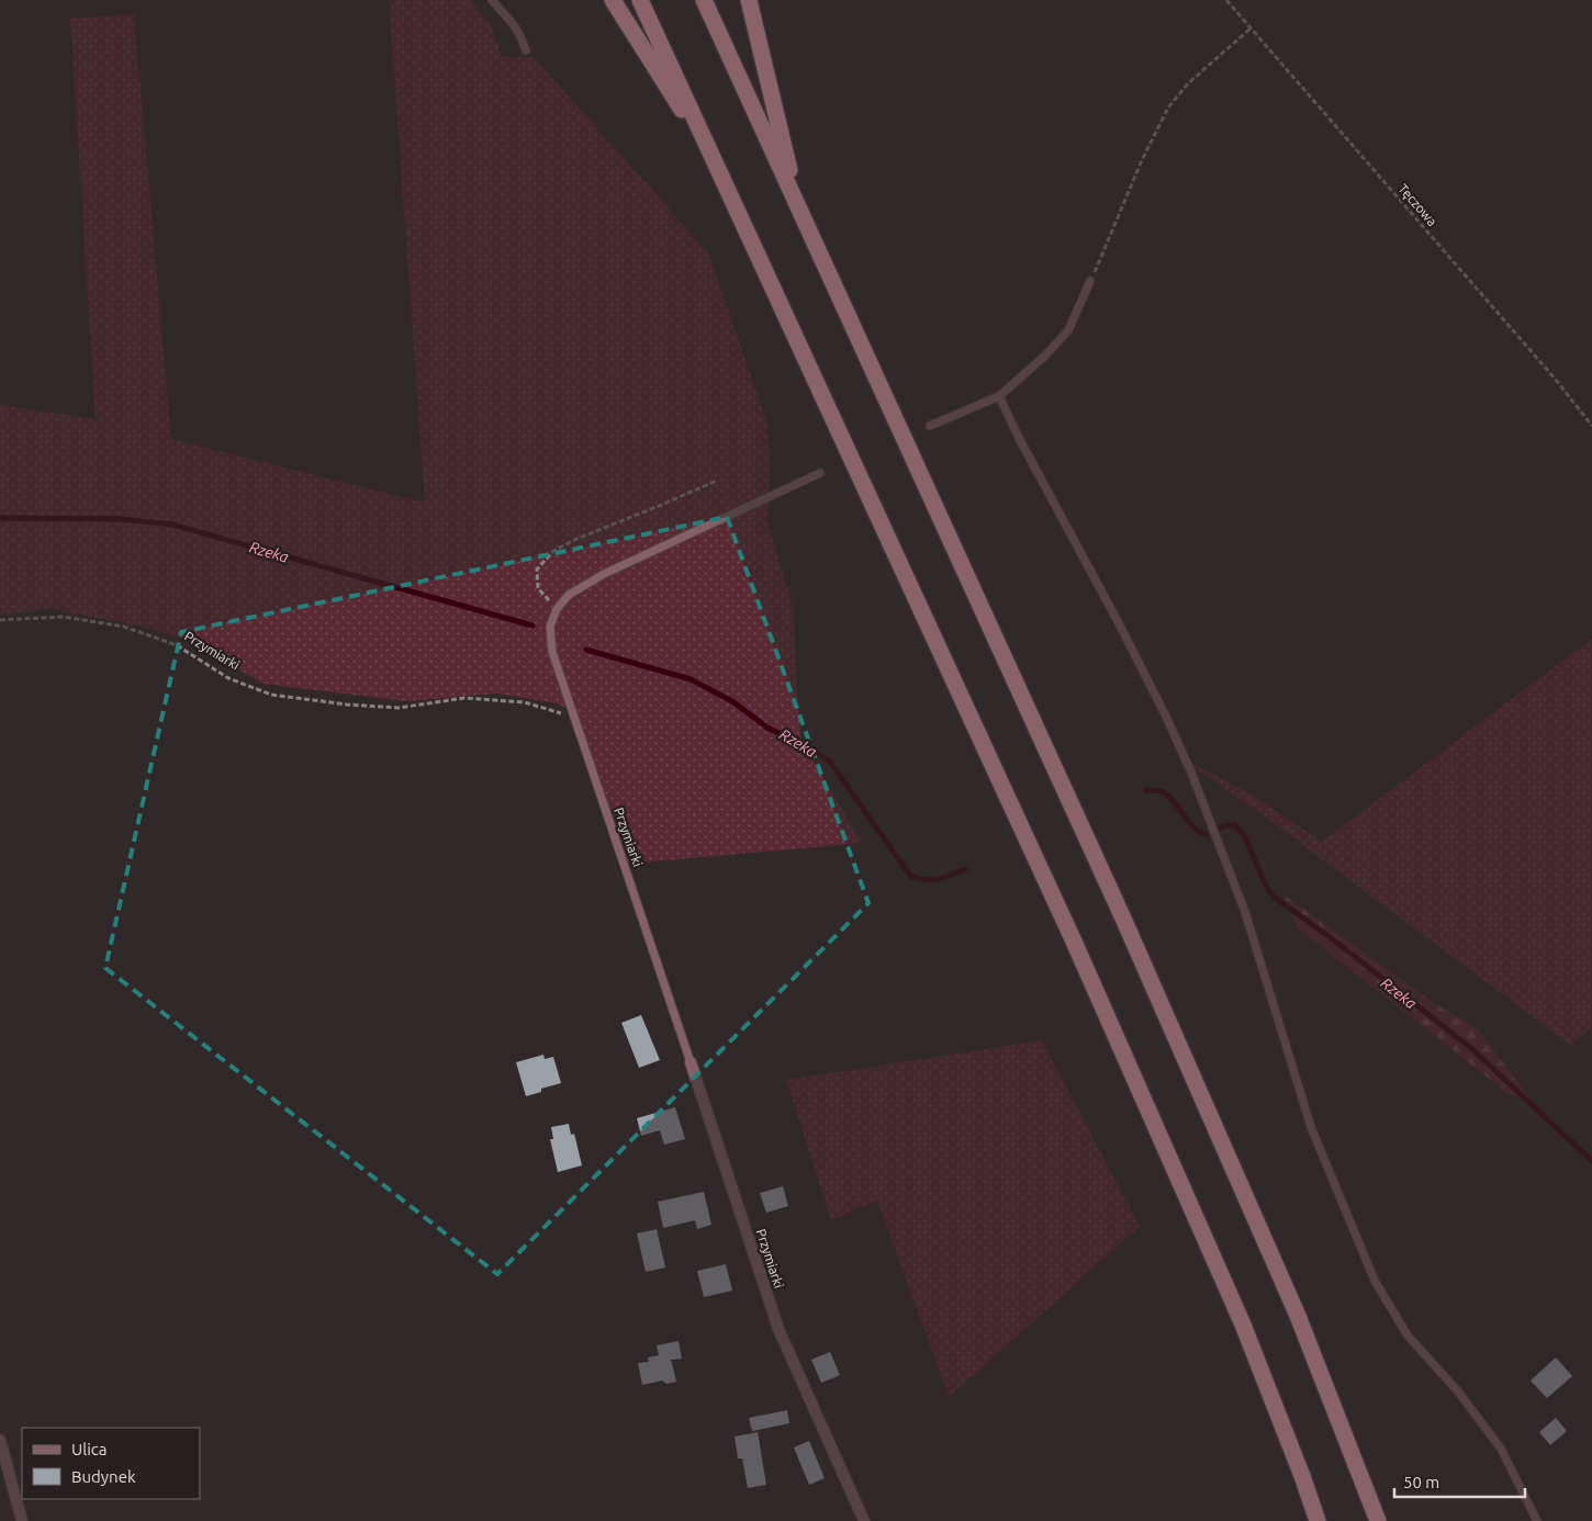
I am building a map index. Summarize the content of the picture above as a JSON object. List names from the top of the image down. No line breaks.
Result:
{"streets":{"street":["Przymiarki"],"path":["Tęczowa"]},"water":["Rzeka"],"legend":["Ulica","Budynek"],"scale_bar":"50 m"}
